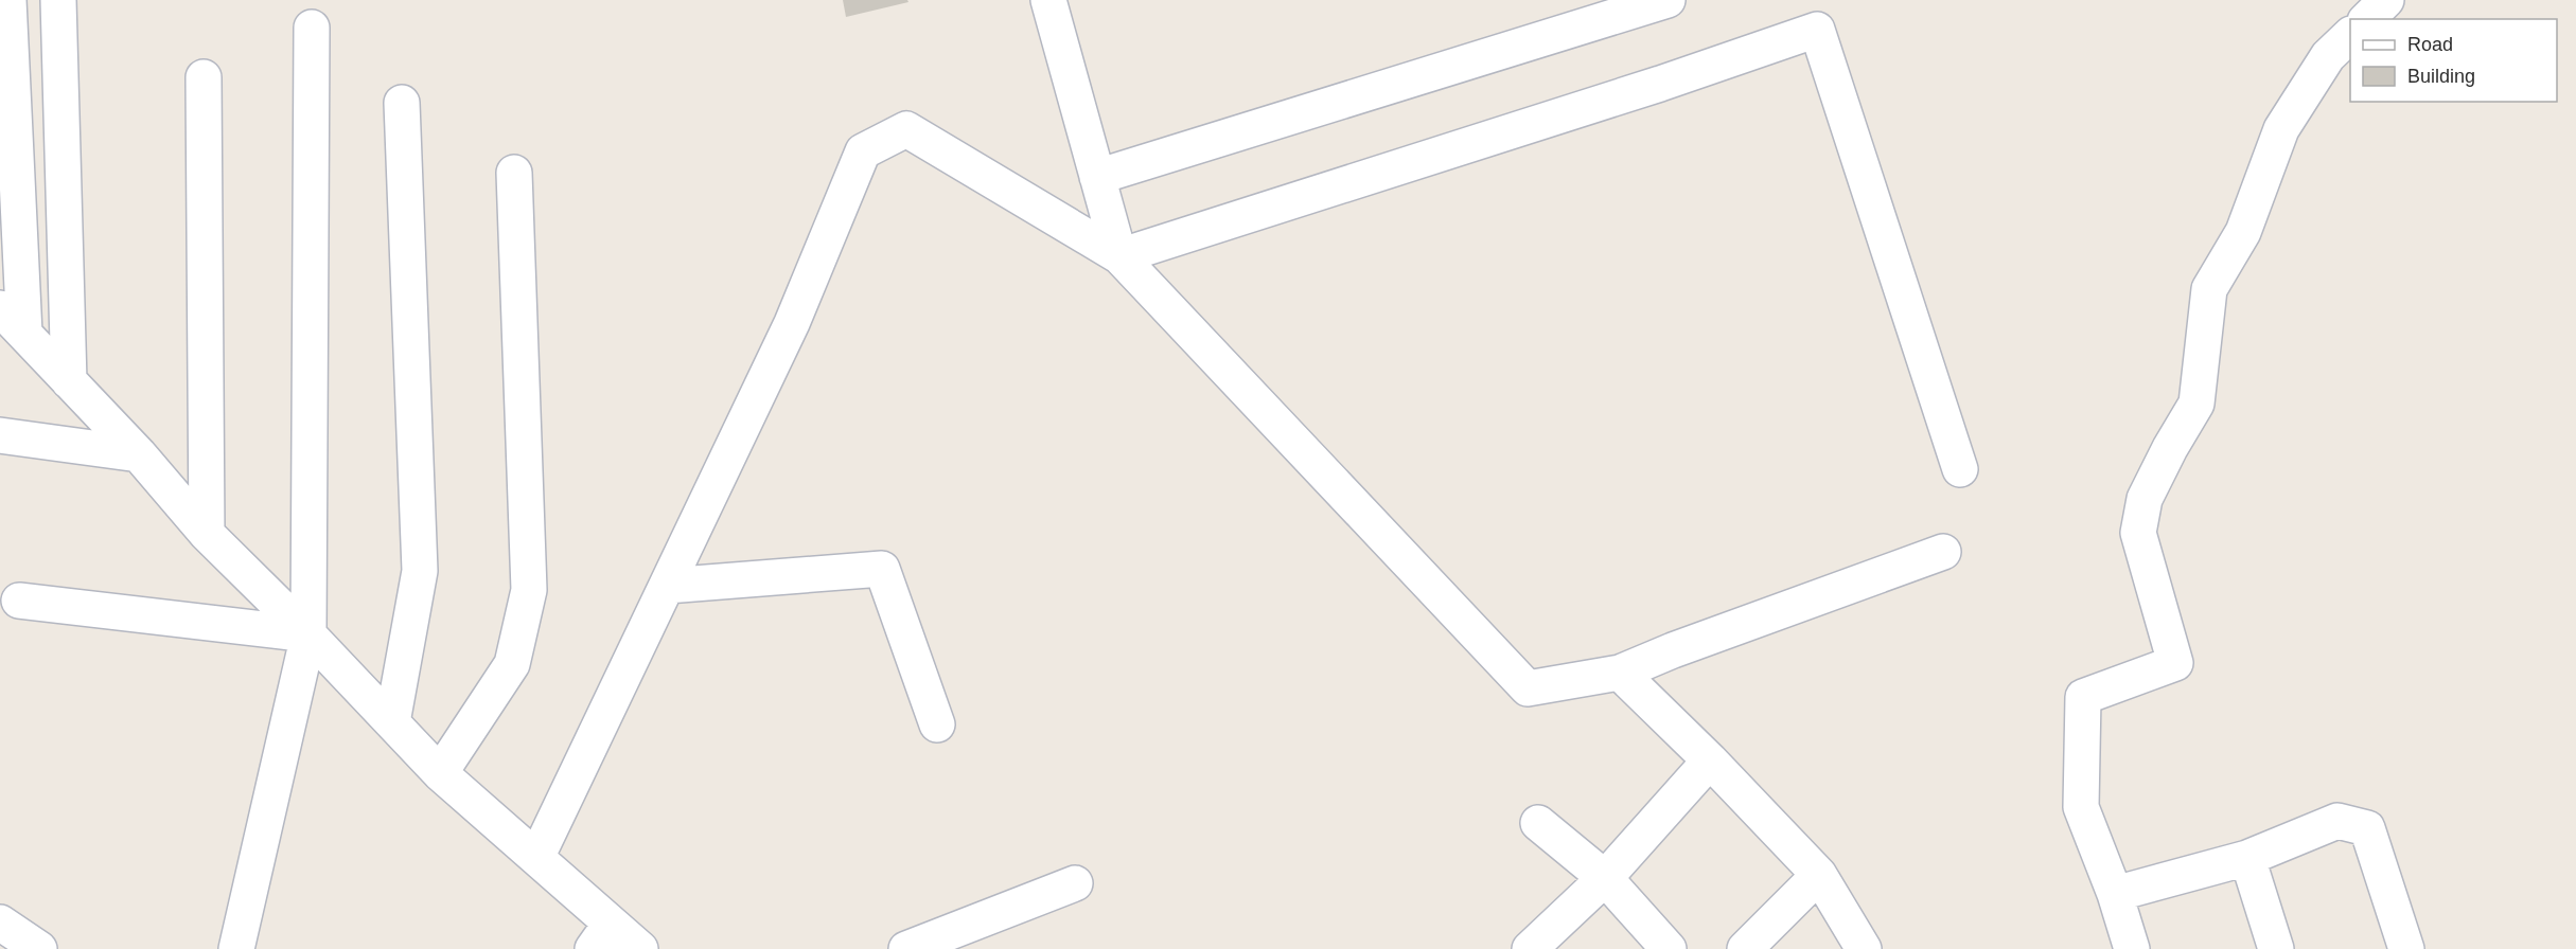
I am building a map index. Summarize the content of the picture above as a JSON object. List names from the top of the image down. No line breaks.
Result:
{"legend":["Road","Building"]}
